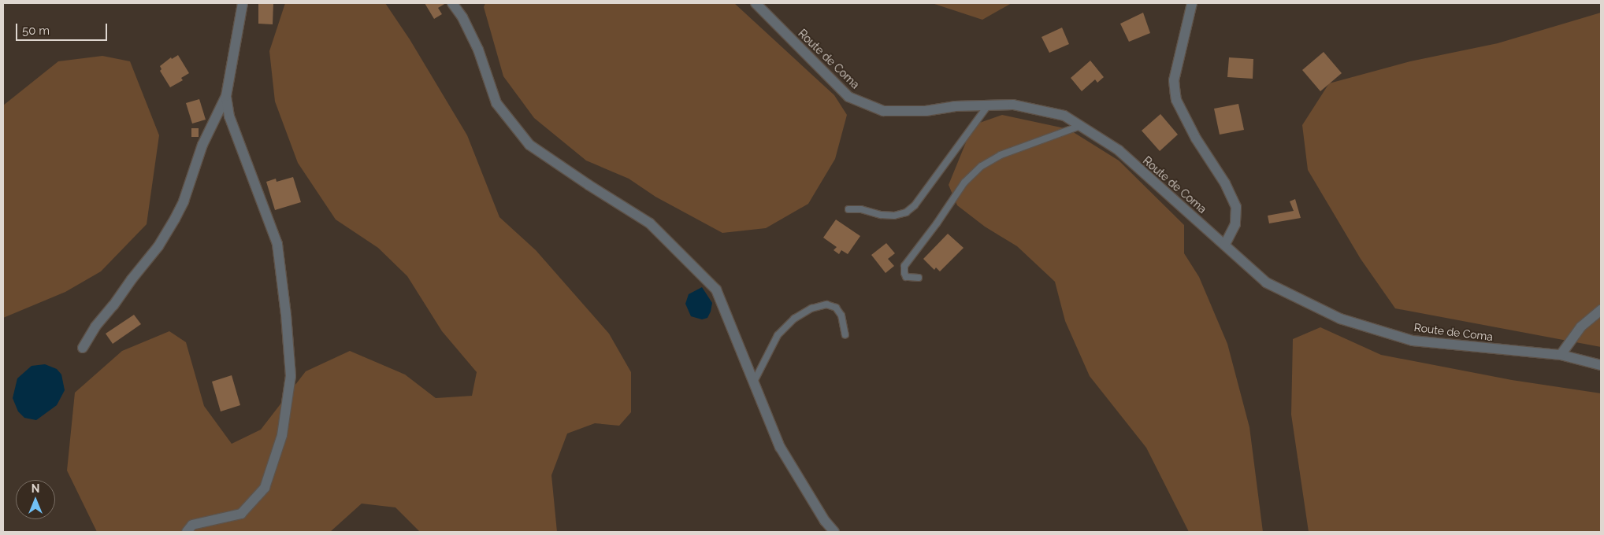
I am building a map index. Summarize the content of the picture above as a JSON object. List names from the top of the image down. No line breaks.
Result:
{"streets":{"street":["Route de Coma"]},"scale_bar":"50 m","north":"top"}
